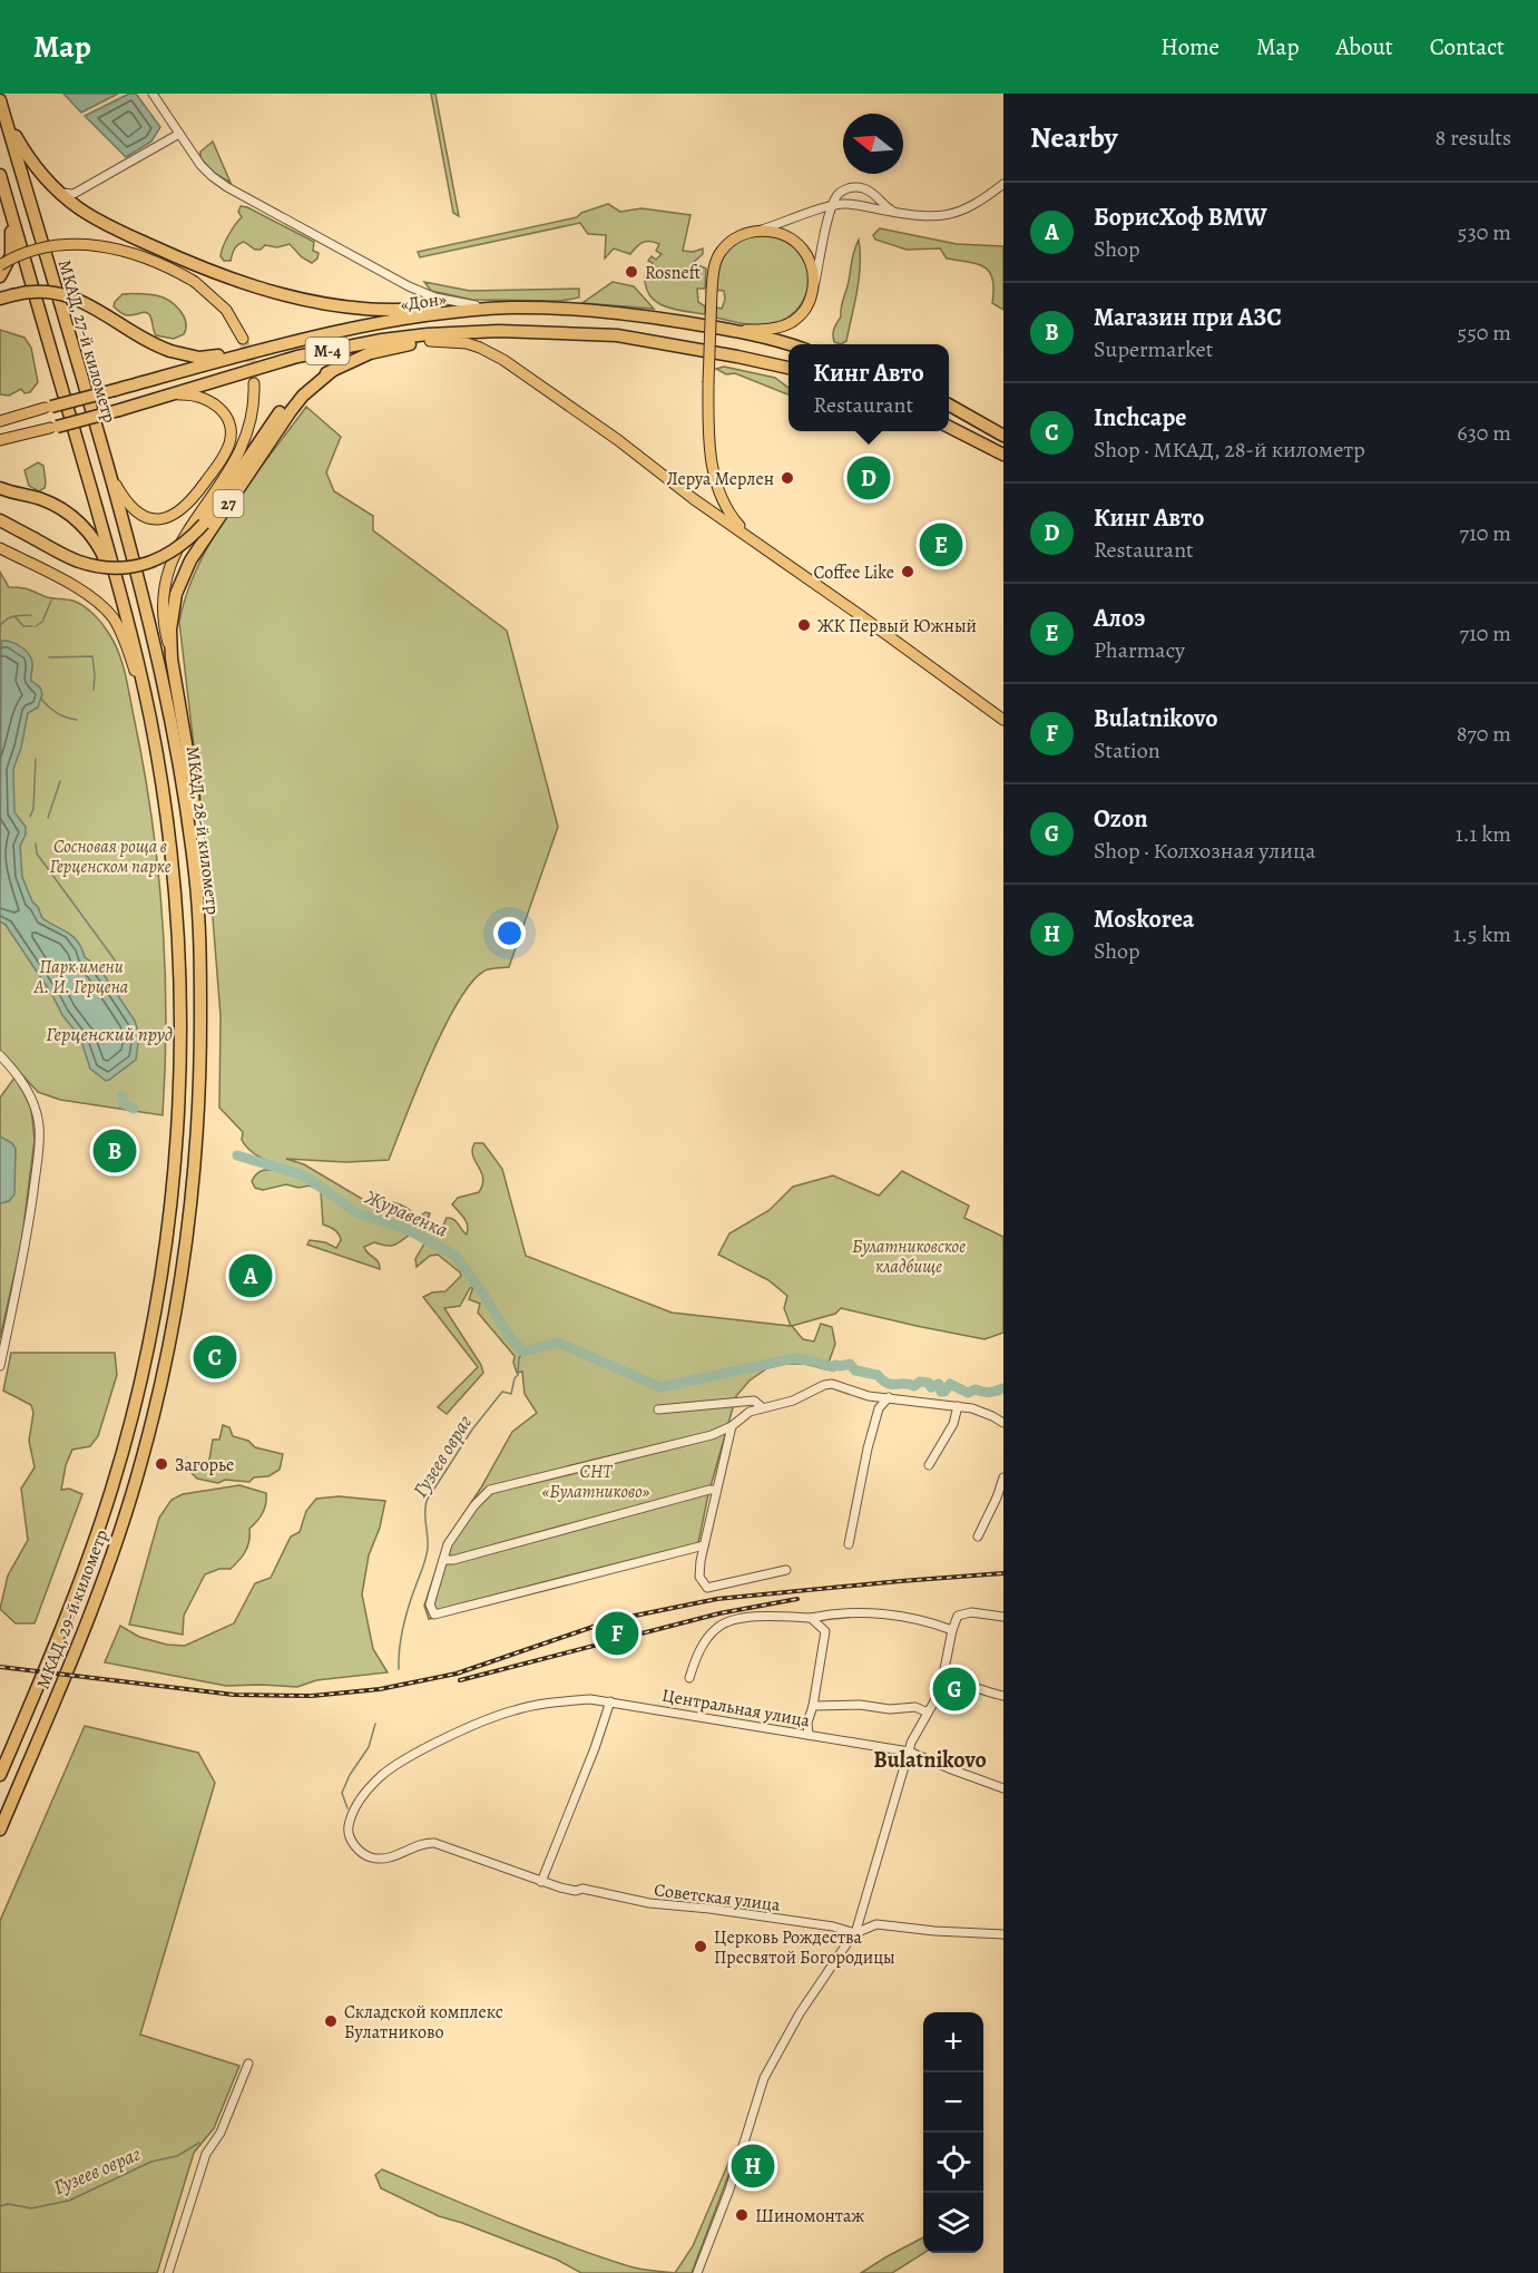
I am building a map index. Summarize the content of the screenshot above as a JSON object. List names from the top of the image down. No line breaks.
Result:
{"streets":{"highway":["«Дон»","МКАД, 27-й километр","М-4","27","МКАД, 28-й километр","МКАД, 29-й километр"],"street":["Центральная улица","Советская улица"]},"crossings":[["«Дон»","27"],["МКАД, 27-й километр","МКАД, 28-й километр"],["27","МКАД, 28-й километр"],["МКАД, 28-й километр","МКАД, 29-й километр"],["Центральная улица","Советская улица"]],"districts":["Bulatnikovo"],"water":["Герценский пруд","Журавенка","Гузеев овраг"],"parks":["Сосновая роща в Герценском парке","Парк имени А. И. Герцена","Булатниковское кладбище","СНТ «Булатниково»"],"places":["Rosneft","Леруа Мерлен","Coffee Like","ЖК Первый Южный","Загорье","Церковь Рождества Пресвятой Богородицы","Складской комплекс Булатниково","Шиномонтаж"],"north":"left","page":{"header":"Map","nav":["Home","Map","About","Contact"],"heading":["Nearby","8 results"],"list":[{"mark":"A","name":"БорисХоф BMW","note":"Shop","value":"530 m"},{"mark":"B","name":"Магазин при АЗС","note":"Supermarket","value":"550 m"},{"mark":"C","name":"Inchcape","note":"Shop · МКАД, 28-й километр","value":"630 m"},{"mark":"D","name":"Кинг Авто","note":"Restaurant","value":"710 m"},{"mark":"E","name":"Алоэ","note":"Pharmacy","value":"710 m"},{"mark":"F","name":"Bulatnikovo","note":"Station","value":"870 m"},{"mark":"G","name":"Ozon","note":"Shop · Колхозная улица","value":"1.1 km"},{"mark":"H","name":"Moskorea","note":"Shop","value":"1.5 km"}],"popup":["Кинг Авто","Restaurant"],"pins":["D","E","B","A","C","F","G","H"],"map_buttons":["+","−"]}}
